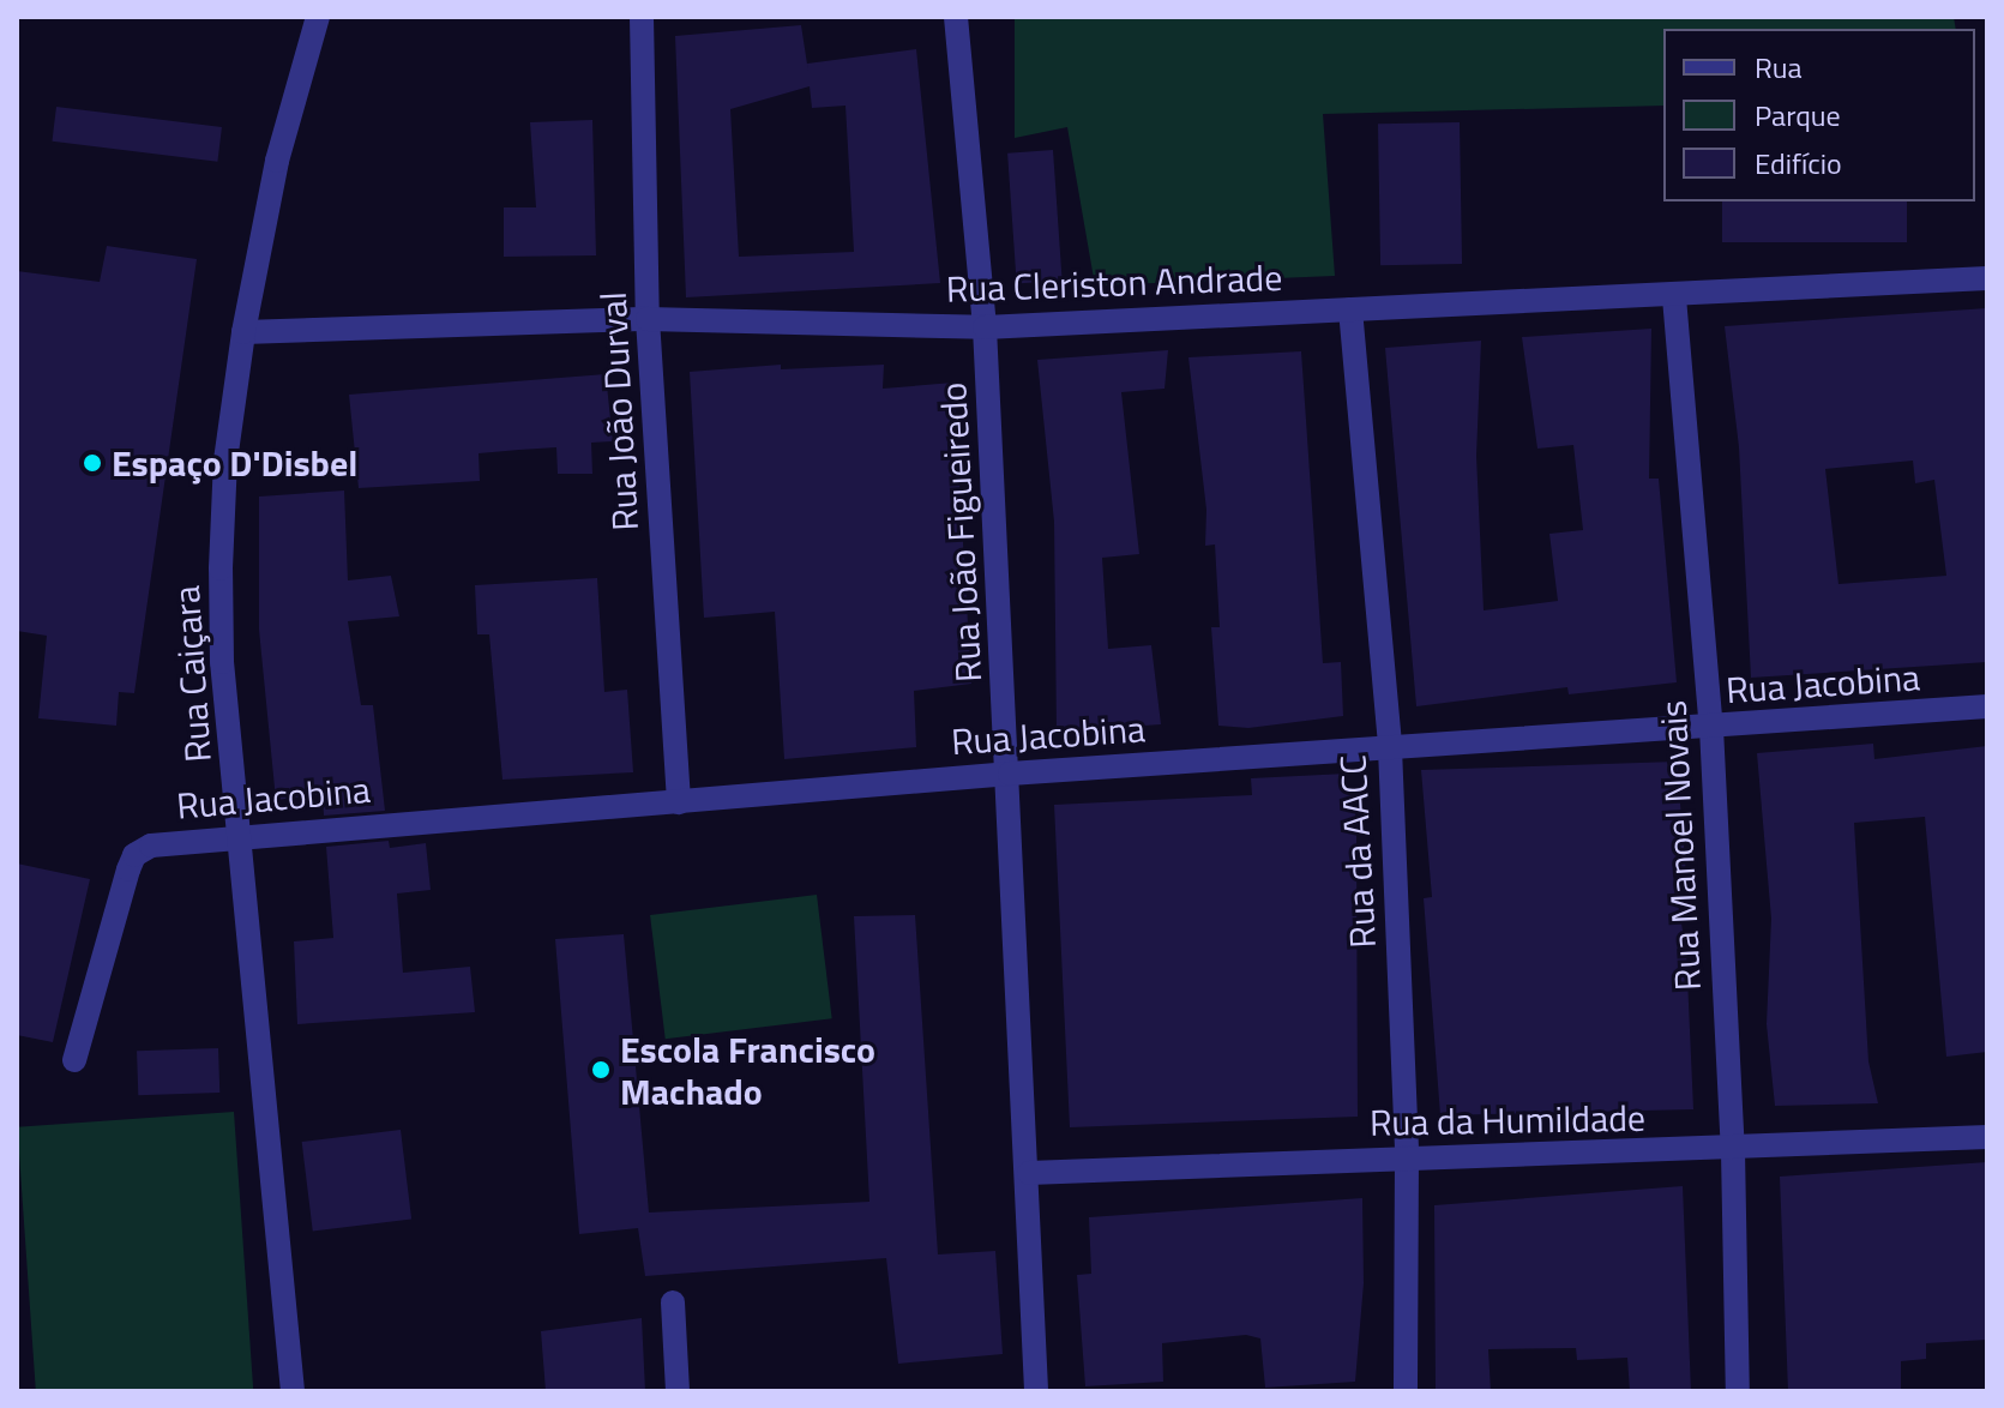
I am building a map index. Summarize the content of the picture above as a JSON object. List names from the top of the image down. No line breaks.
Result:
{"streets":{"street":["Rua Cleriston Andrade","Rua João Durval","Rua João Figueiredo","Rua Caiçara","Rua Jacobina","Rua Manoel Novais","Rua da AACC","Rua da Humildade"]},"crossings":[["Rua Cleriston Andrade","Rua João Durval"],["Rua Cleriston Andrade","Rua João Figueiredo"],["Rua Cleriston Andrade","Rua Caiçara"],["Rua Cleriston Andrade","Rua Manoel Novais"],["Rua Cleriston Andrade","Rua da AACC"],["Rua João Durval","Rua Jacobina"],["Rua João Figueiredo","Rua Jacobina"],["Rua João Figueiredo","Rua da Humildade"],["Rua Caiçara","Rua Jacobina"],["Rua Jacobina","Rua Manoel Novais"],["Rua Jacobina","Rua da AACC"],["Rua Manoel Novais","Rua da Humildade"],["Rua da AACC","Rua da Humildade"]],"places":["Espaço D'Disbel","Escola Francisco Machado"],"legend":["Rua","Parque","Edifício"]}
